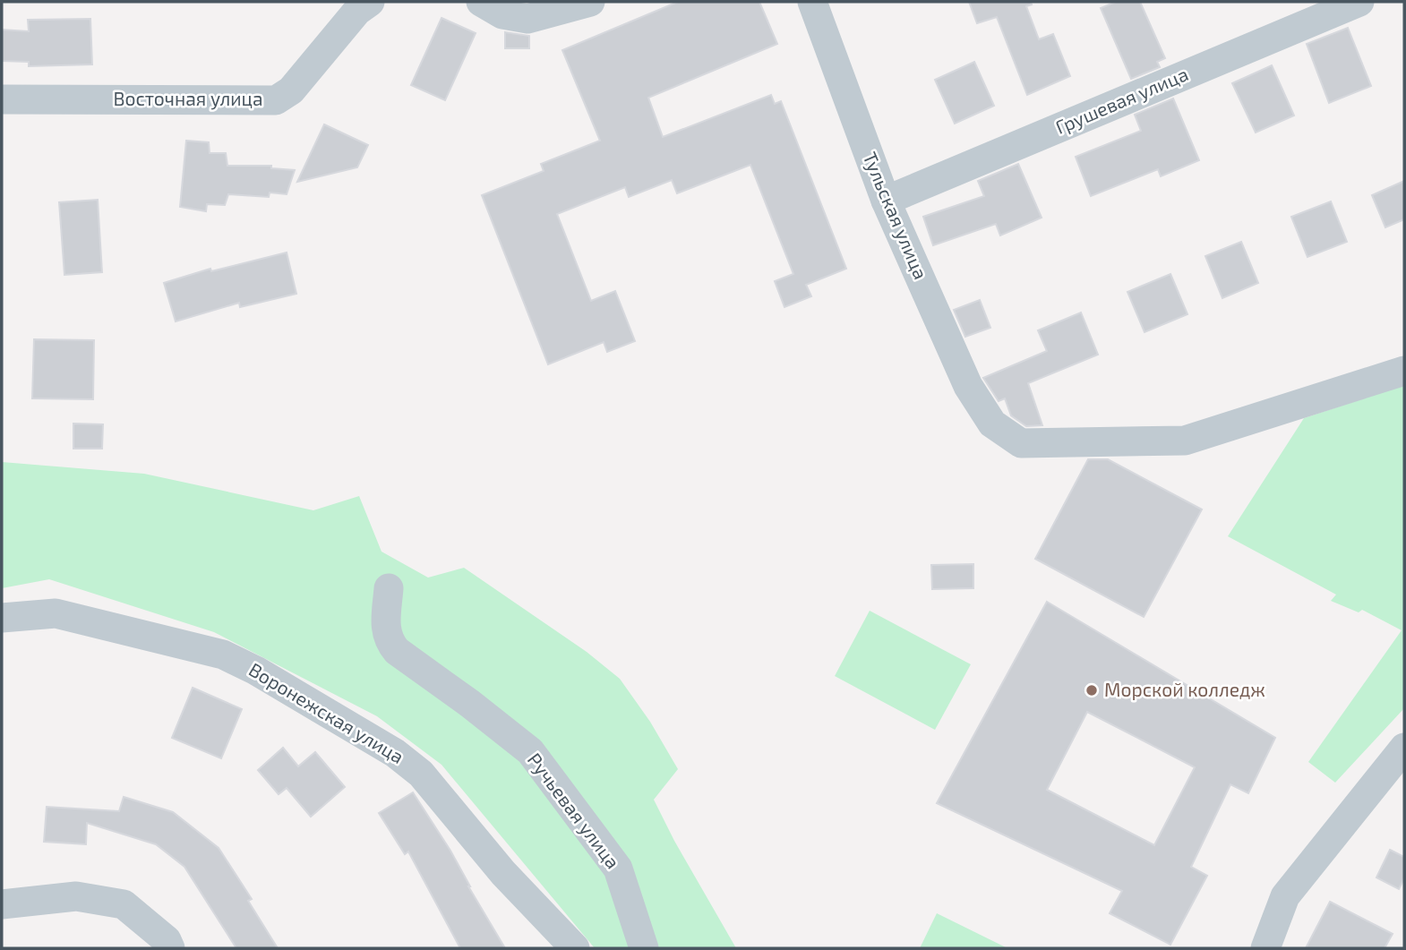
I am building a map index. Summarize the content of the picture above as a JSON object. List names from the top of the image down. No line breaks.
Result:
{"streets":{"street":["Восточная улица","Грушевая улица","Тульская улица","Воронежская улица","Ручьевая улица"]},"crossings":[["Грушевая улица","Тульская улица"]],"places":["Морской колледж"]}
